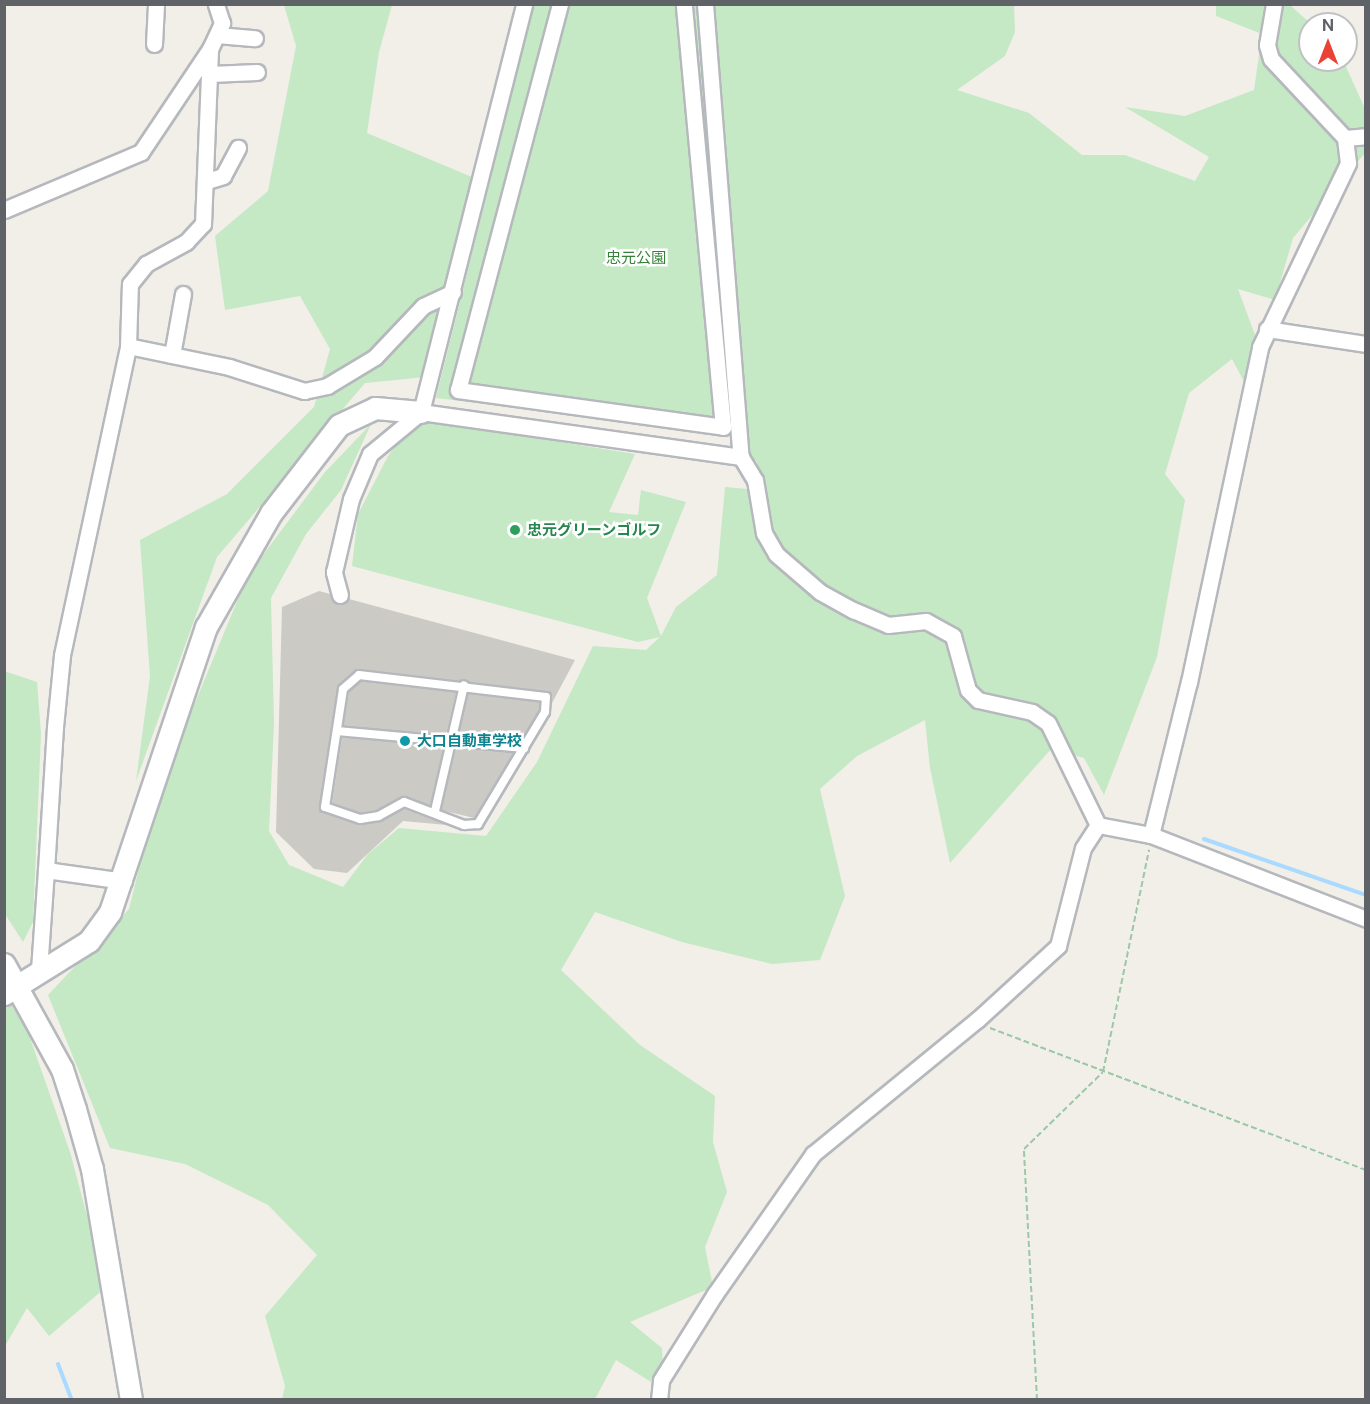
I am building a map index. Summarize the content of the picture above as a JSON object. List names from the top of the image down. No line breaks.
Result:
{"parks":["忠元公園"],"places":["忠元グリーンゴルフ","大口自動車学校"],"north":"top"}
